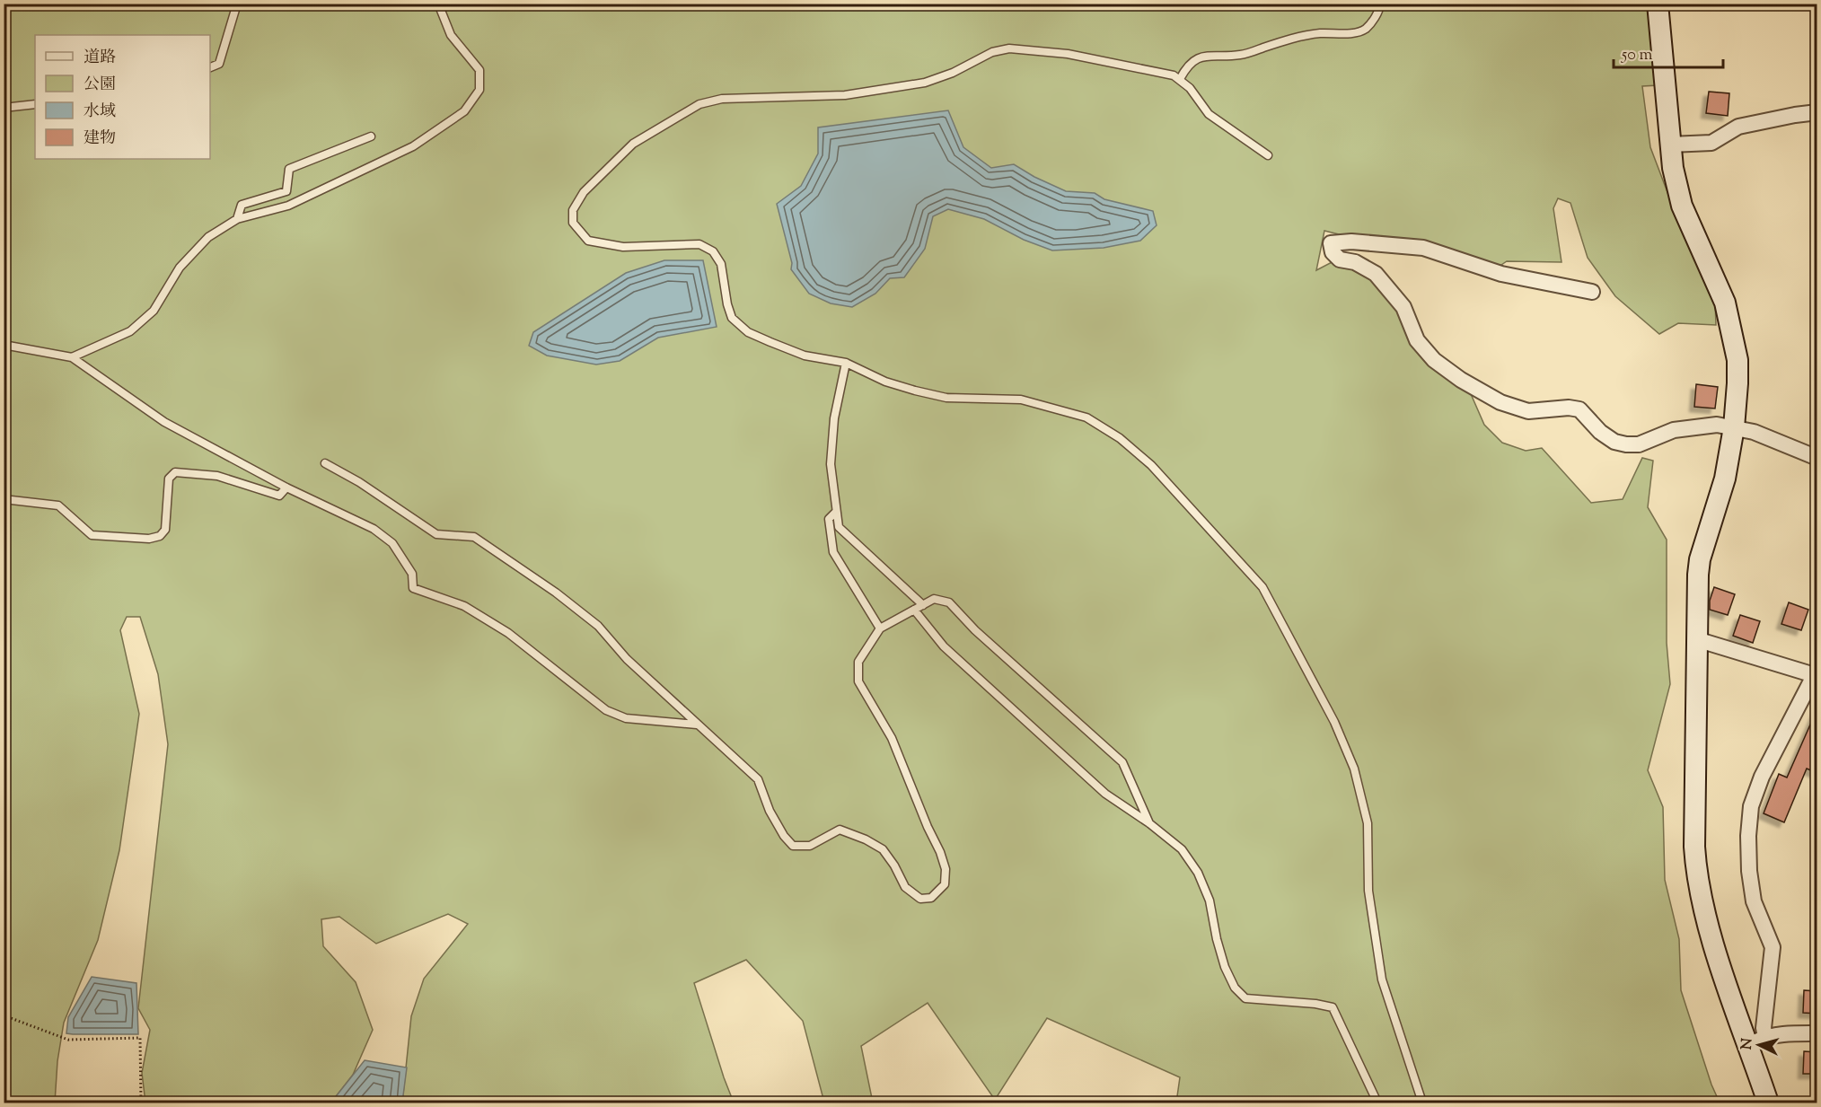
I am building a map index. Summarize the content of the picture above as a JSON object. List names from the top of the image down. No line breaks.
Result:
{"legend":["道路","公園","水域","建物"],"scale_bar":"50 m","north":"left"}
